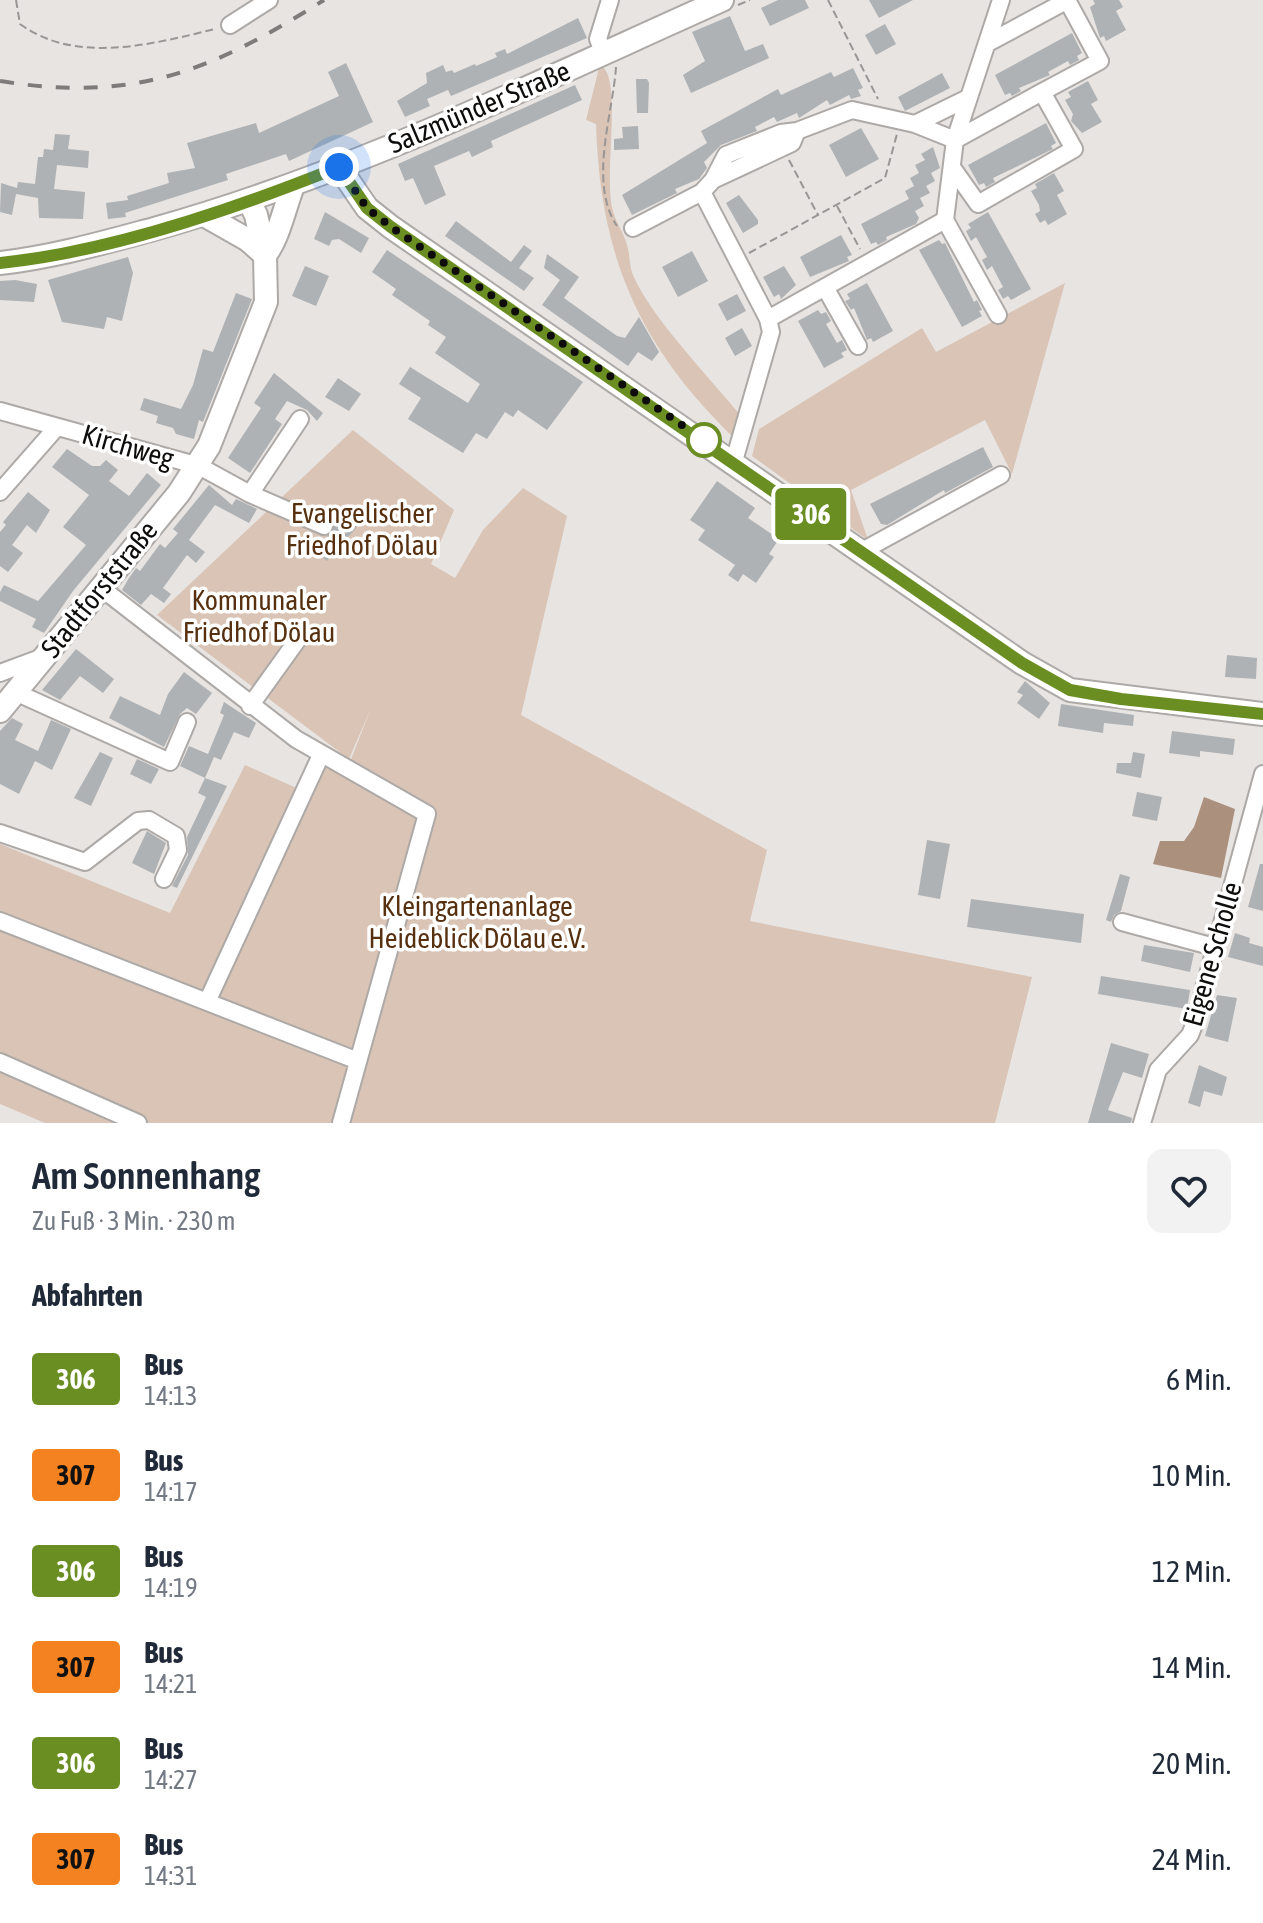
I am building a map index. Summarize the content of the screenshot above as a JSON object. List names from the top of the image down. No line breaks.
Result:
{"streets":{"main road":["Salzmünder Straße","Stadtforststraße"],"street":["Kirchweg","Eigene Scholle"]},"crossings":[["Salzmünder Straße","Stadtforststraße"],["Kirchweg","Stadtforststraße"]],"parks":["Evangelischer Friedhof Dölau","Kommunaler Friedhof Dölau","Kleingartenanlage Heideblick Dölau e.V."],"lines":["bus line 306"],"page":{"on_map":"306","heading":[["Am Sonnenhang","Zu Fuß · 3 Min. · 230 m"],"Abfahrten"],"list":[{"mark":"306","name":"Bus","note":"14:13","value":"6 Min."},{"mark":"307","name":"Bus","note":"14:17","value":"10 Min."},{"mark":"306","name":"Bus","note":"14:19","value":"12 Min."},{"mark":"307","name":"Bus","note":"14:21","value":"14 Min."},{"mark":"306","name":"Bus","note":"14:27","value":"20 Min."},{"mark":"307","name":"Bus","note":"14:31","value":"24 Min."}]}}
